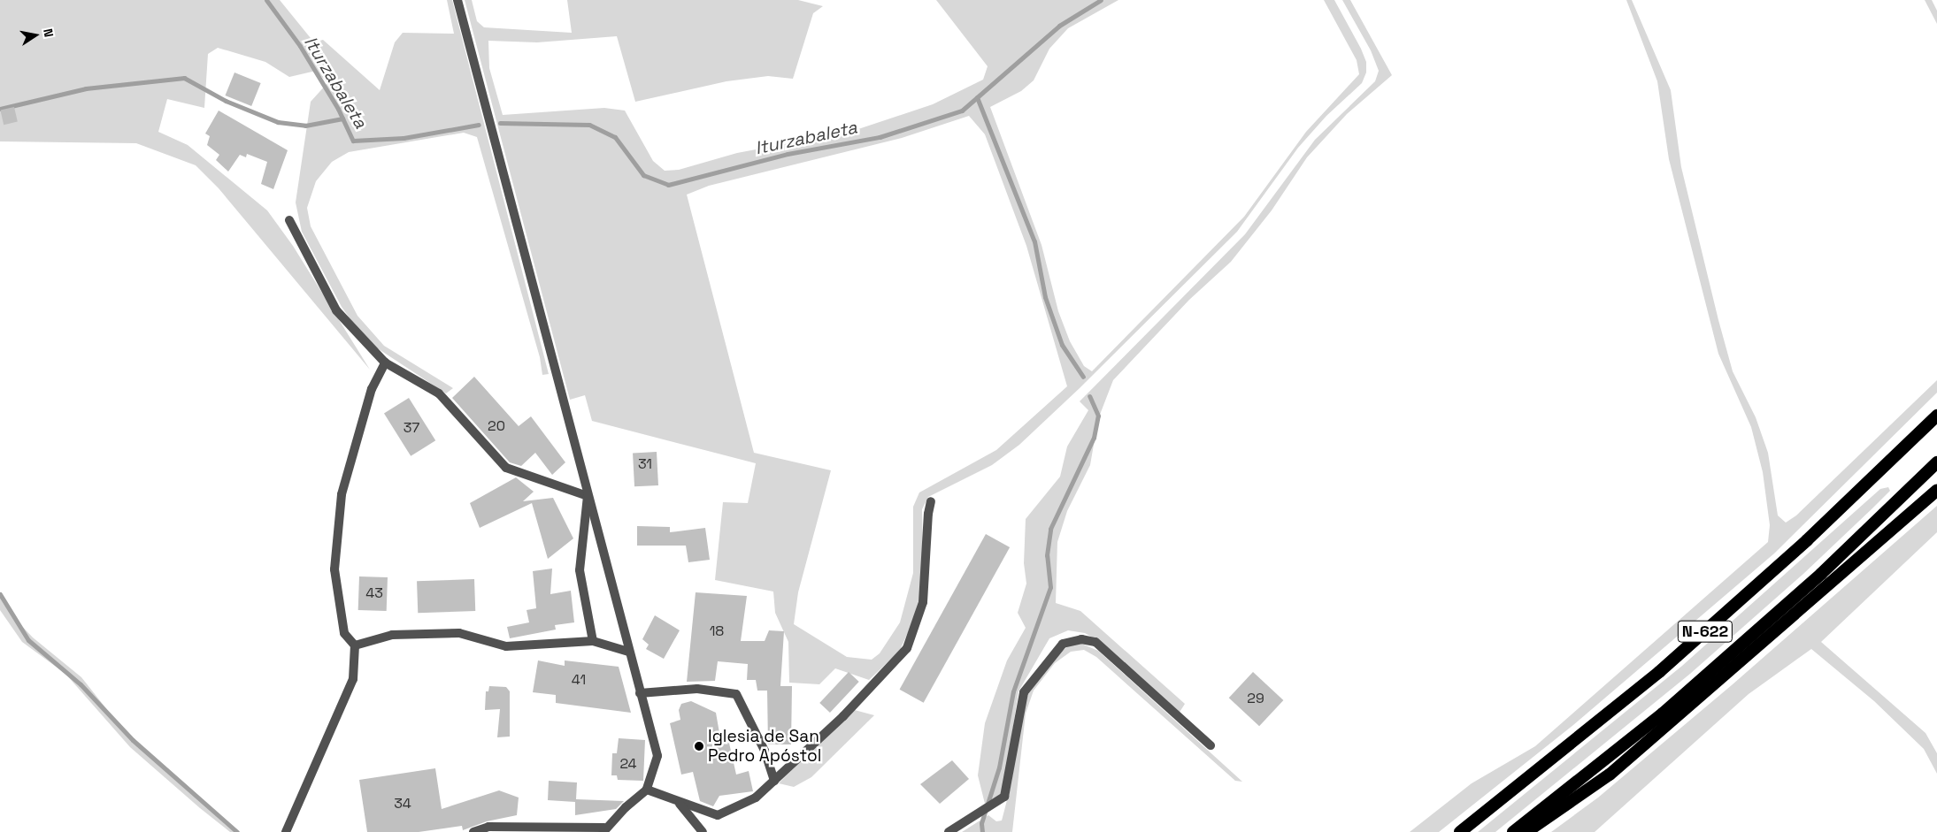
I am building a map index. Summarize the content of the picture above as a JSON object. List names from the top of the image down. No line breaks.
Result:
{"streets":{"highway":["N-622"]},"water":["Iturzabaleta"],"places":["Iglesia de San Pedro Apóstol"],"house_numbers":["20","37","31","43","18","41","29","24","34"],"north":"right"}
